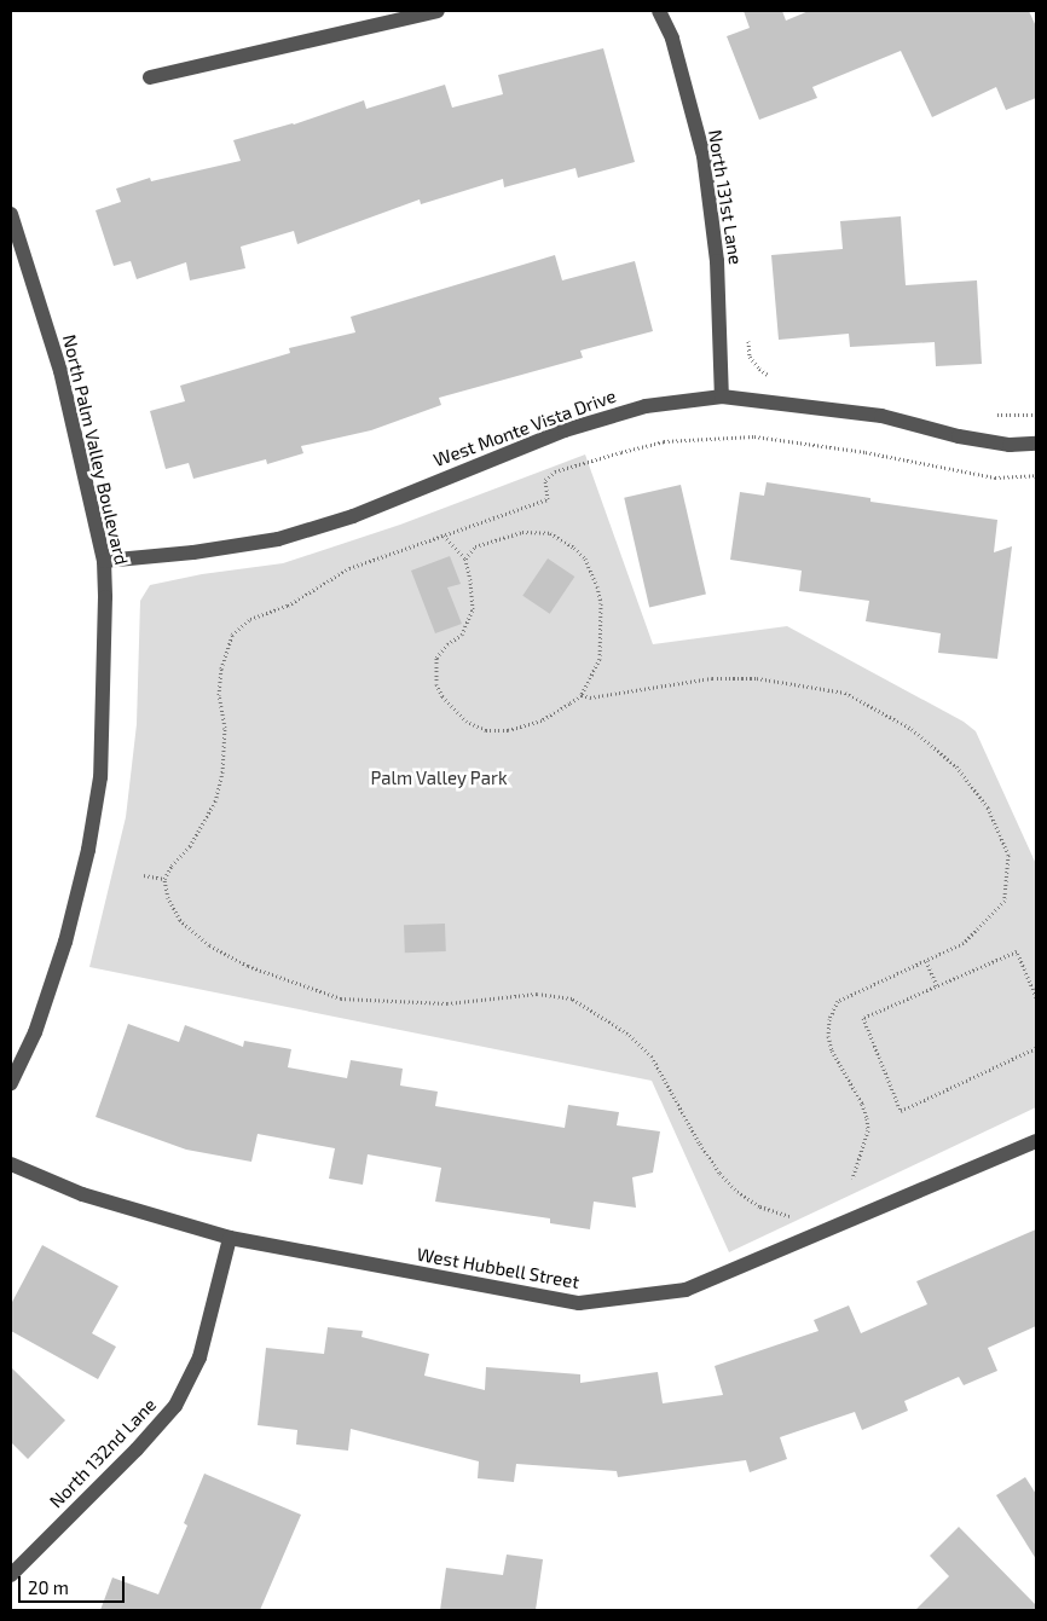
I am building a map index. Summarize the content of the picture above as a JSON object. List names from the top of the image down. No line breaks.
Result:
{"streets":{"street":["North 131st Lane","West Monte Vista Drive","North Palm Valley Boulevard","West Hubbell Street","North 132nd Lane"]},"crossings":[["North 131st Lane","West Monte Vista Drive"],["West Monte Vista Drive","North Palm Valley Boulevard"],["West Hubbell Street","North 132nd Lane"]],"parks":["Palm Valley Park"],"scale_bar":"20 m"}
